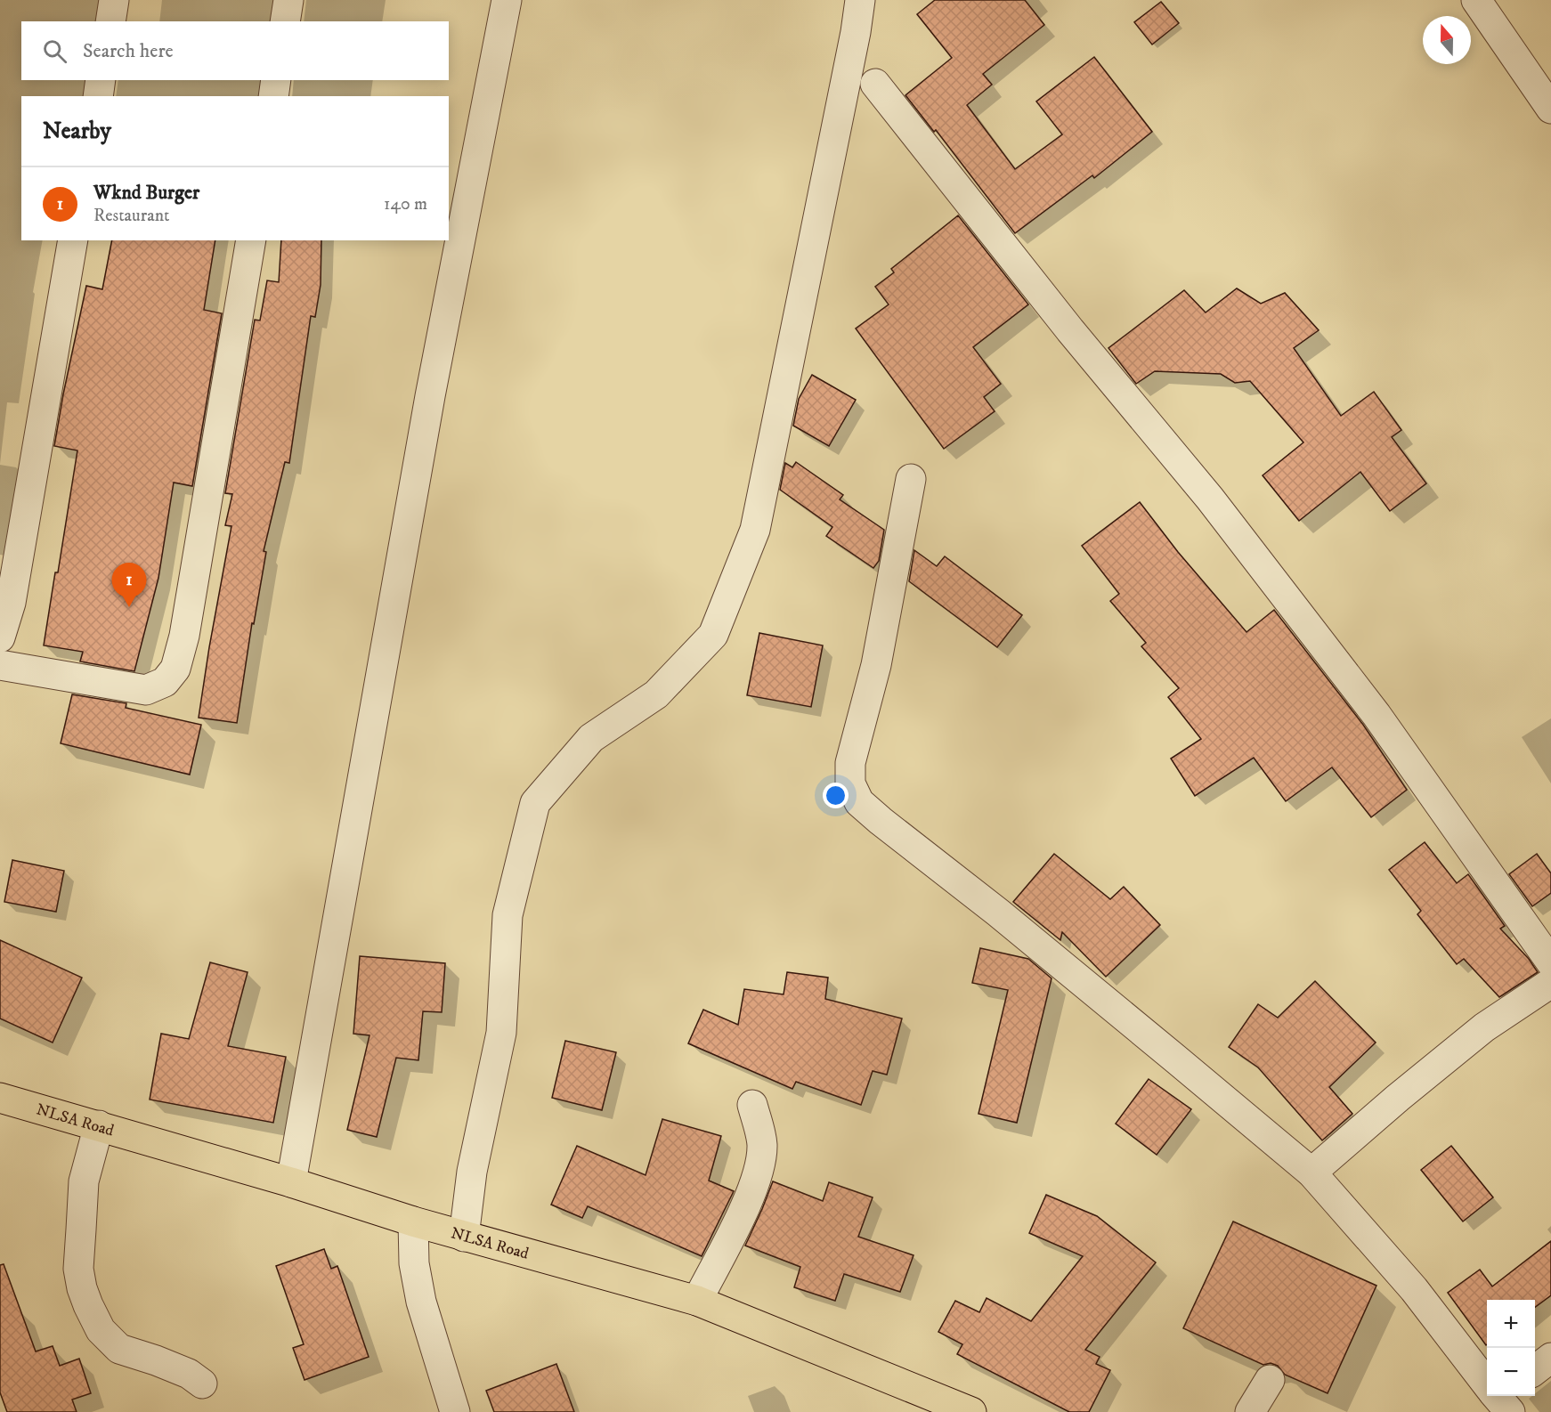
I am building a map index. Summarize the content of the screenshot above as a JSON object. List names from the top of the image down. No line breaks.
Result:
{"streets":{"main road":["NLSA Road"]},"north":"top","page":{"search":"Search here","heading":"Nearby","list":[{"mark":"1","name":"Wknd Burger","note":"Restaurant","value":"140 m"}],"pins":"1","map_buttons":["+","−"]}}
